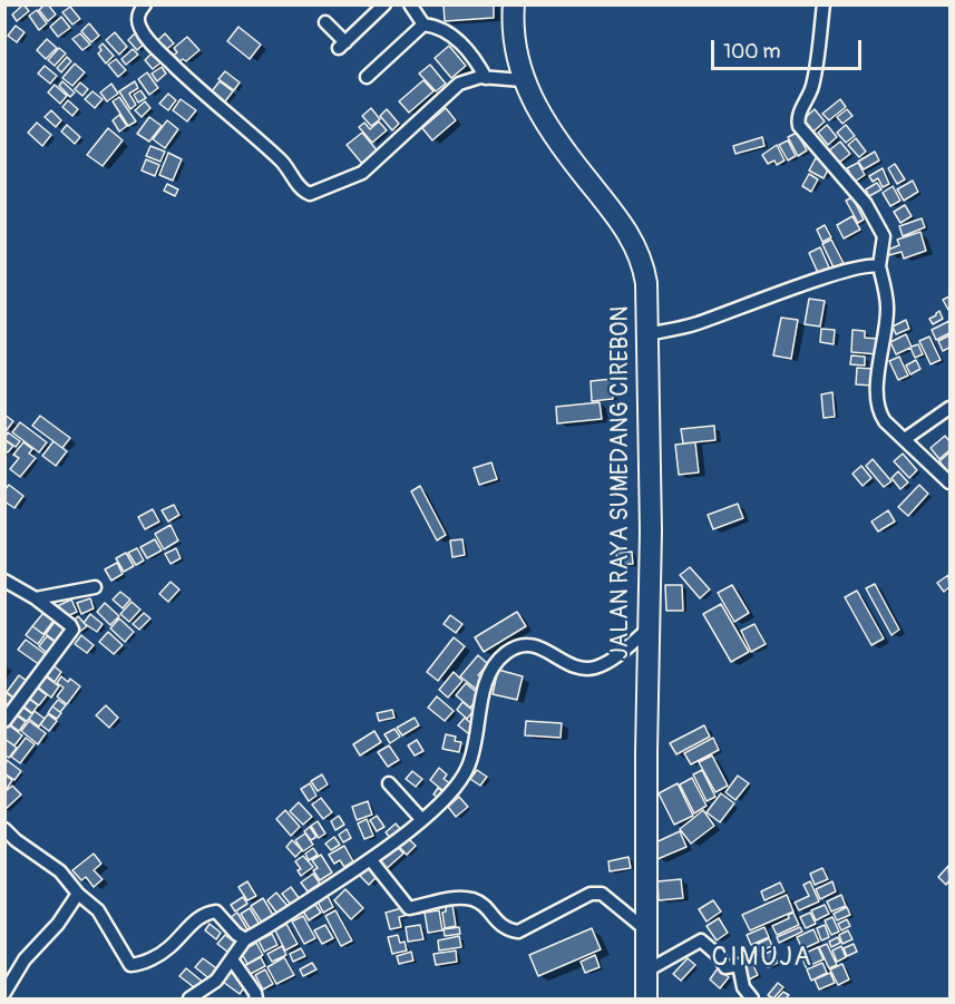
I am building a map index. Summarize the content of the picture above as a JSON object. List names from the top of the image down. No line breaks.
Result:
{"streets":{"highway":["JALAN RAYA SUMEDANG CIREBON"]},"districts":["CIMUJA"],"scale_bar":"100 m"}
